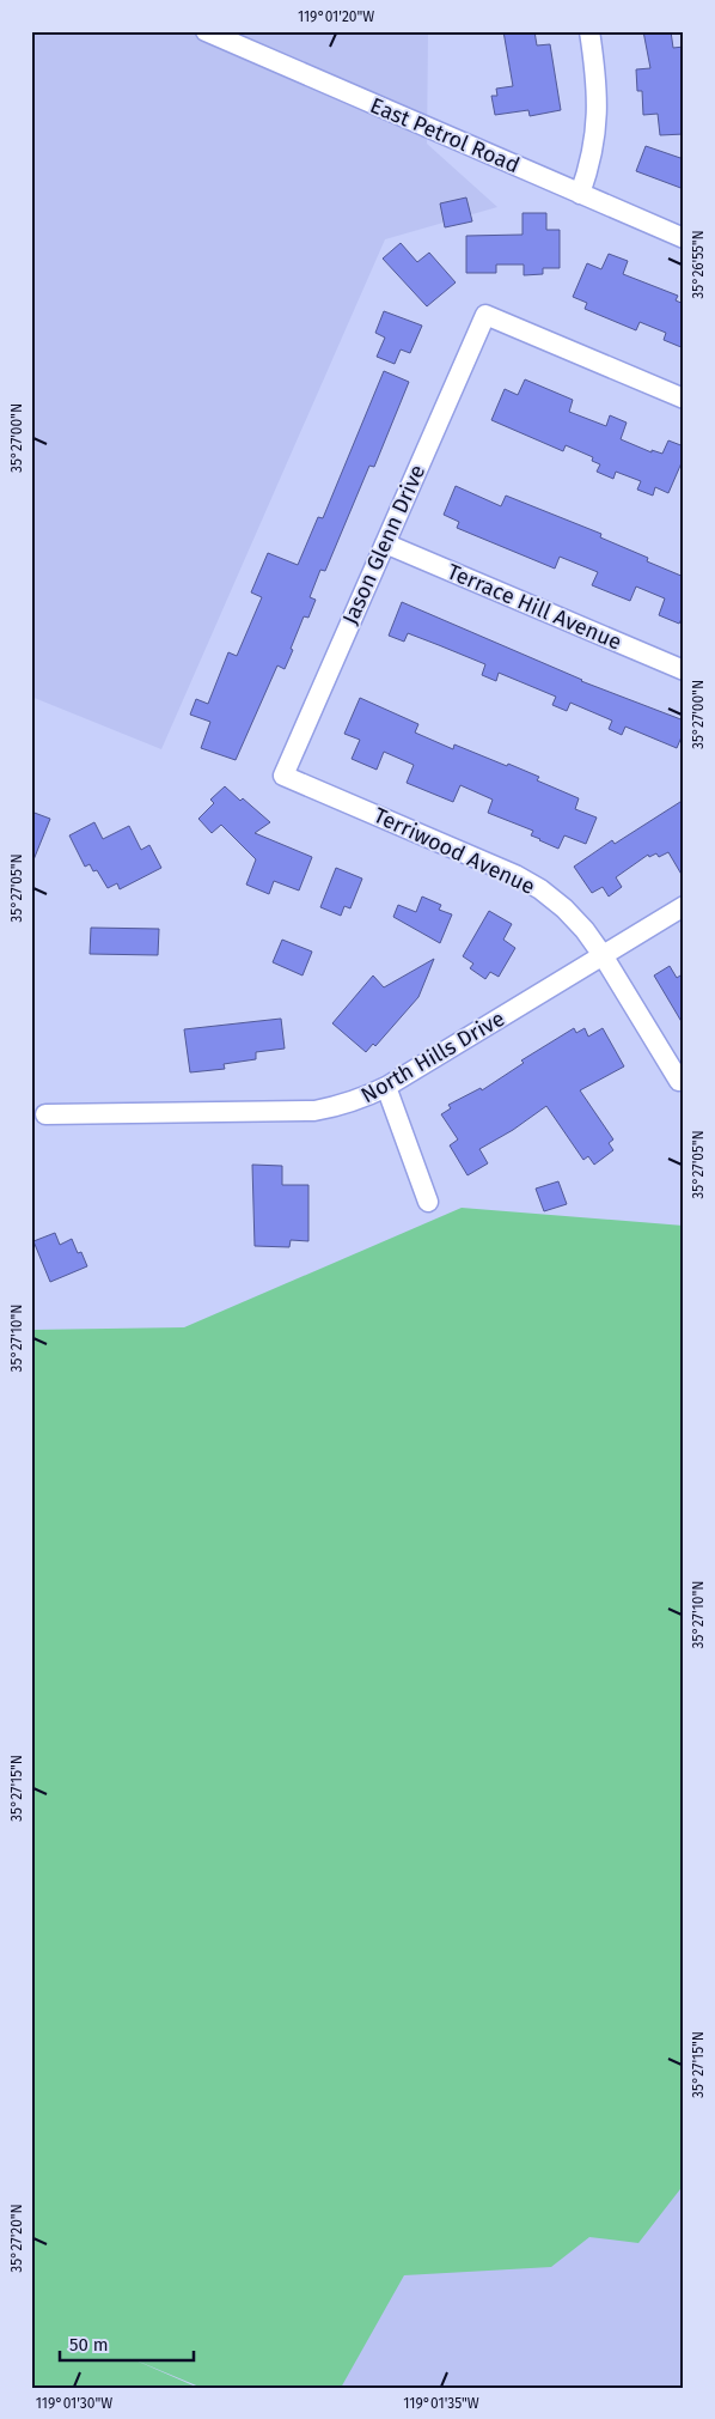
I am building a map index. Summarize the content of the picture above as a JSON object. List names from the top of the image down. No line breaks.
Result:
{"streets":{"street":["East Petrol Road","Jason Glenn Drive","Terrace Hill Avenue","Terriwood Avenue","North Hills Drive"]},"crossings":[["Jason Glenn Drive","Terrace Hill Avenue"],["Jason Glenn Drive","Terriwood Avenue"],["Terriwood Avenue","North Hills Drive"]],"scale_bar":"50 m","coordinates":["119°01'20\"W","35°26'55\"N","35°27'00\"N","35°27'05\"N","35°27'10\"N","35°27'15\"N","35°27'20\"N","119°01'30\"W","119°01'35\"W"]}
